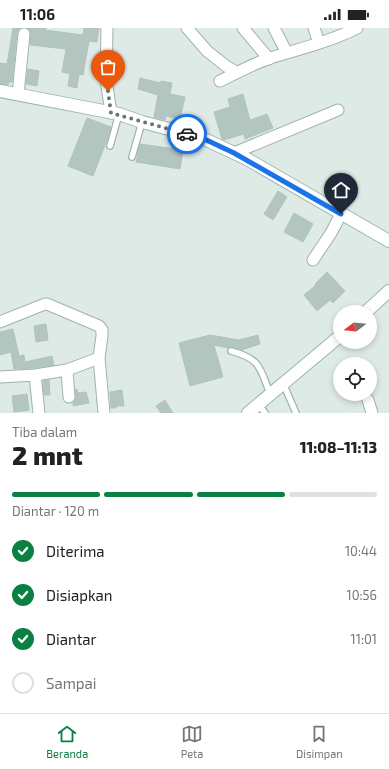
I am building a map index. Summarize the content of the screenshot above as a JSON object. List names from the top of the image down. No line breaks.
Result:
{"north":"left","page":{"status":"11:06","heading":["2 mnt","Tiba dalam","11:08–11:13"],"bar":"Diantar · 120 m","list":[["Diterima","10:44"],["Disiapkan","10:56"],["Diantar","11:01"],"Sampai"],"tabs":["Beranda","Peta","Disimpan"]}}
